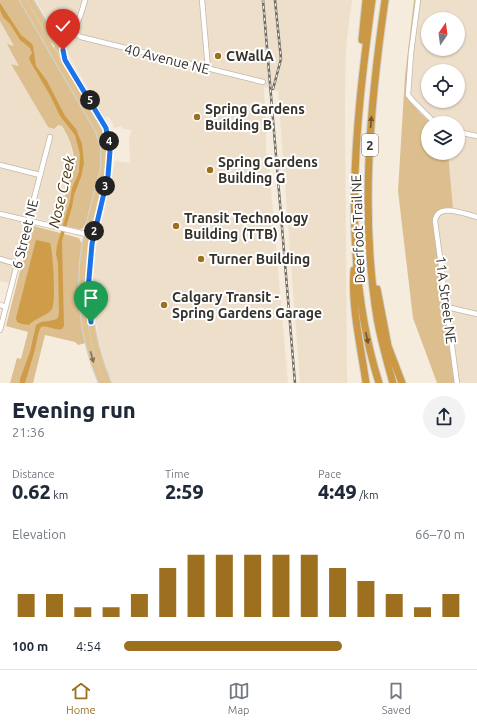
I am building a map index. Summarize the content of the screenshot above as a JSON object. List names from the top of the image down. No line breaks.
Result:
{"streets":{"highway":["2","Deerfoot Trail NE"],"street":["40 Avenue NE","6 Street NE","11A Street NE"]},"water":["Nose Creek"],"places":["CWallA","Spring Gardens Building B","Spring Gardens Building G","Transit Technology Building (TTB)","Turner Building","Calgary Transit - Spring Gardens Garage"],"north":"top","page":{"pins":["5","4","3","2"],"heading":["Evening run","21:36"],"stats":[["Distance","0.62 km"],["Time","2:59"],["Pace","4:49 /km"]],"chart":["Elevation","66–70 m"],"list":[{"name":"100 m","note":"4:54"}],"tabs":["Home","Map","Saved"]}}
